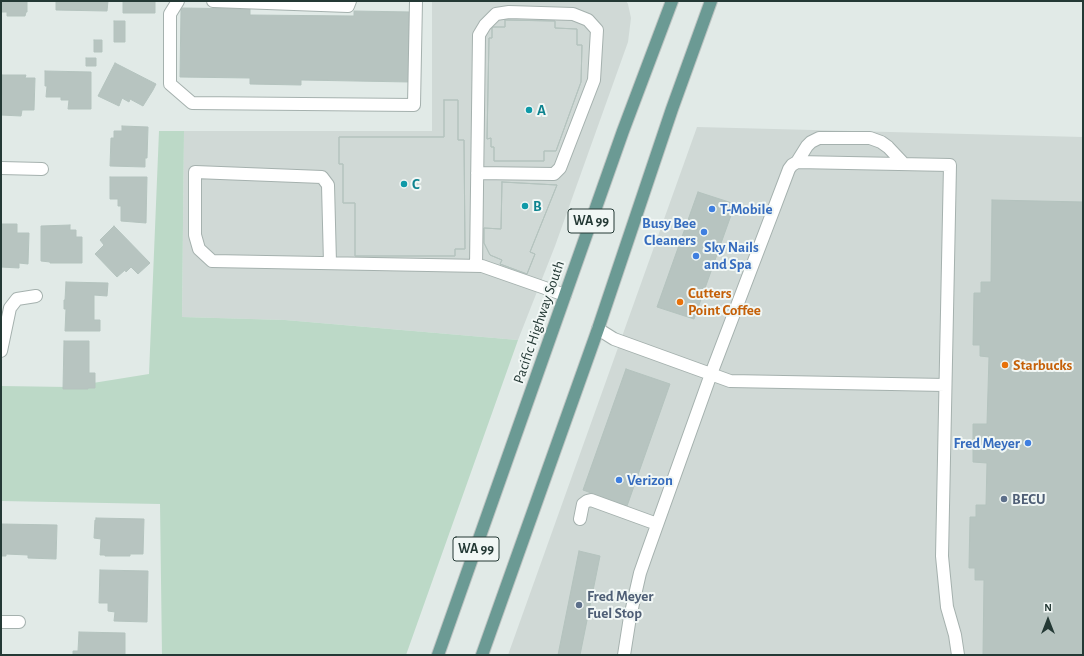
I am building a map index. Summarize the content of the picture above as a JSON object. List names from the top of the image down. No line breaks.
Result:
{"streets":{"main road":["WA 99","Pacific Highway South"]},"places":["A","C","B","T-Mobile","Busy Bee Cleaners","Sky Nails and Spa","Cutters Point Coffee","Starbucks","Fred Meyer","Verizon","BECU","Fred Meyer Fuel Stop"],"north":"top"}
